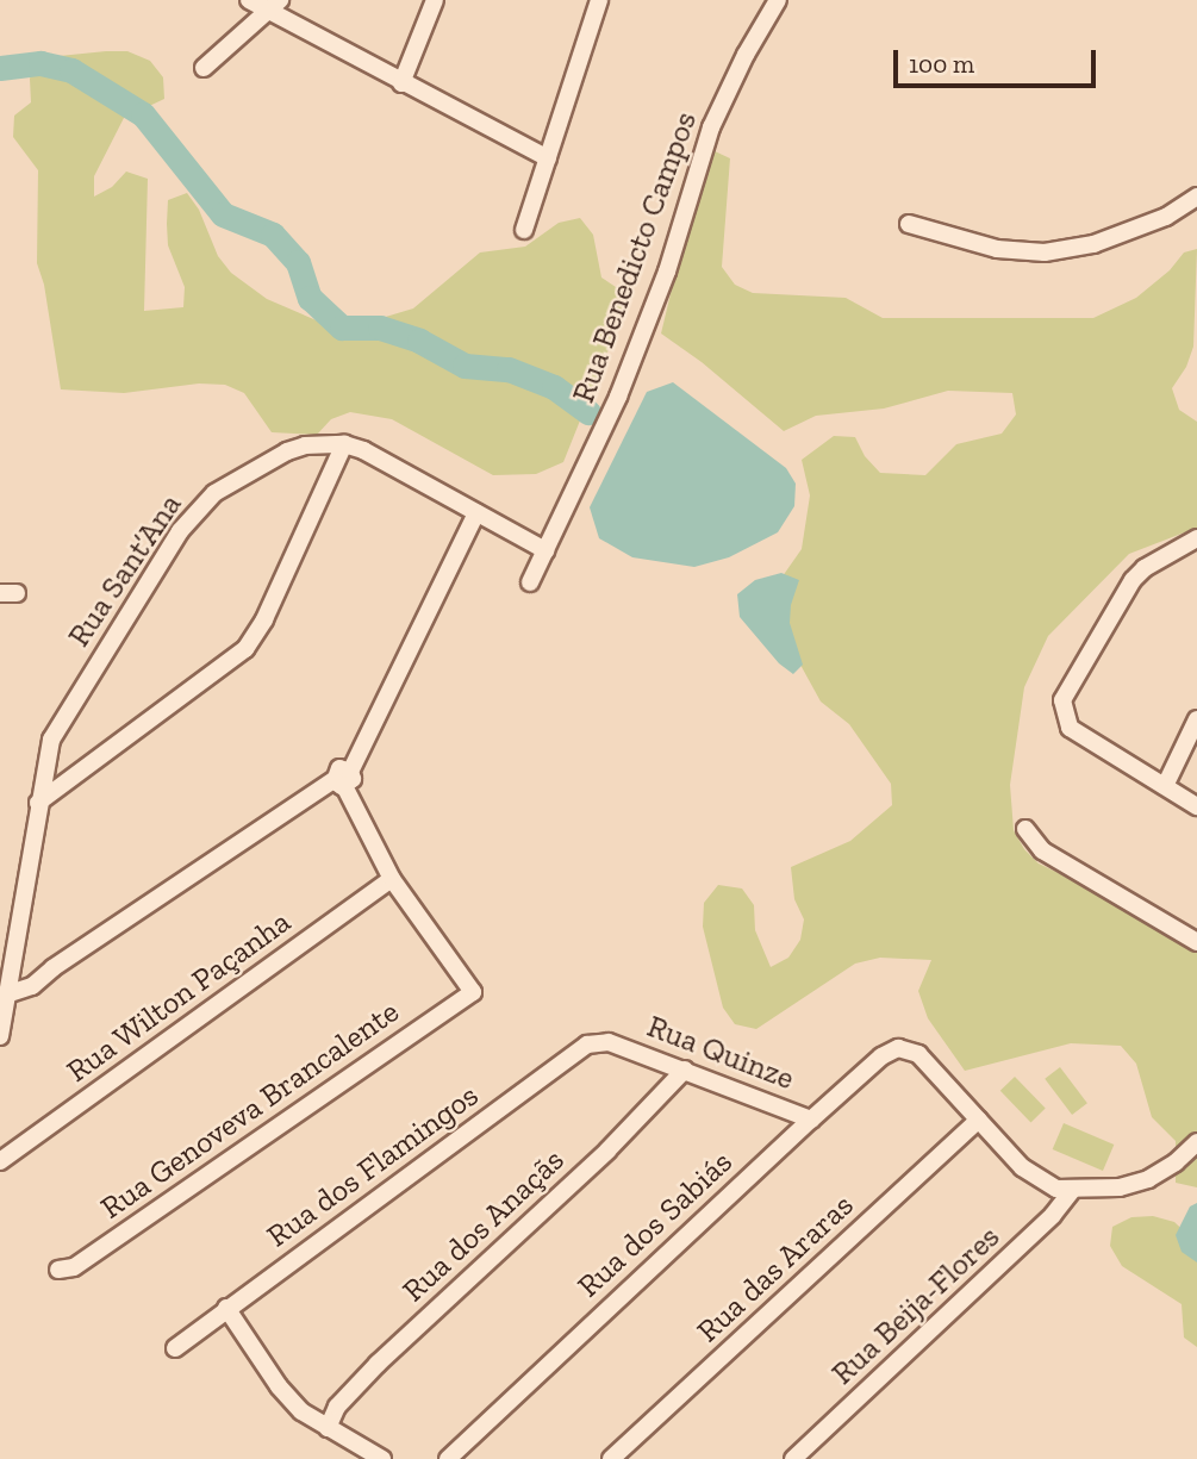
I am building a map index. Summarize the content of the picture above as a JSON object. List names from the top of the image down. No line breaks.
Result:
{"streets":{"street":["Rua Benedicto Campos","Rua Sant’Ana","Rua Wilton Paçanha","Rua Quinze","Rua Genoveva Brancalente","Rua dos Flamingos","Rua dos Sabiás","Rua dos Anaçãs","Rua das Araras","Rua Beija-Flores"]},"crossings":[["Rua Benedicto Campos","Rua Sant’Ana"],["Rua Wilton Paçanha","Rua Genoveva Brancalente"],["Rua Quinze","Rua dos Flamingos"],["Rua Quinze","Rua dos Sabiás"],["Rua Quinze","Rua dos Anaçãs"],["Rua dos Sabiás","Rua das Araras"]],"scale_bar":"100 m"}
